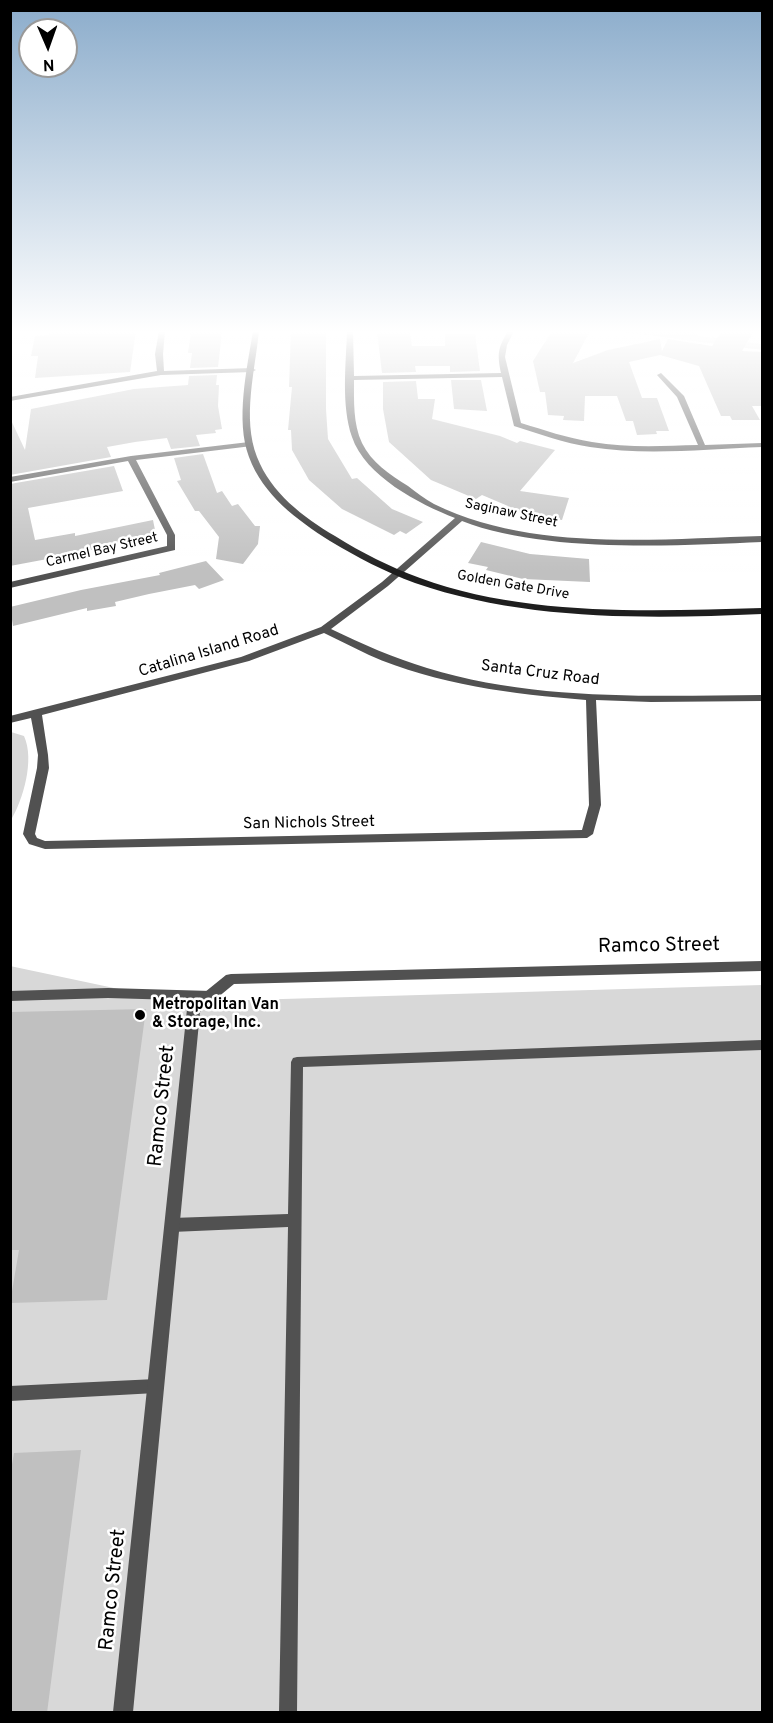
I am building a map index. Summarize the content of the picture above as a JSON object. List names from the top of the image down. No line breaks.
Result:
{"streets":{"street":["Saginaw Street","Carmel Bay Street","Golden Gate Drive","Catalina Island Road","Santa Cruz Road","San Nichols Street","Ramco Street"]},"crossings":[["Saginaw Street","Catalina Island Road"],["Golden Gate Drive","Catalina Island Road"],["Catalina Island Road","Santa Cruz Road"],["Catalina Island Road","San Nichols Street"],["Santa Cruz Road","San Nichols Street"]],"places":["Metropolitan Van & Storage, Inc."],"north":"bottom"}
